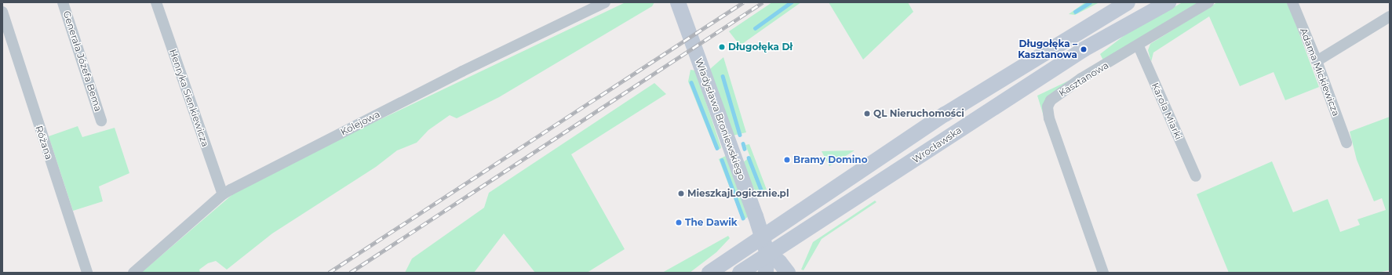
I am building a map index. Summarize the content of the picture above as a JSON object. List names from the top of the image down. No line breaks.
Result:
{"streets":{"main road":["Władysława Broniewskiego","Wrocławska"],"street":["Generała Józefa Bema","Adama Mickiewicza","Kasztanowa","Henryka Sienkiewicza","Karola Miarki","Kolejowa","Różana"]},"crossings":[["Kasztanowa","Karola Miarki"],["Henryka Sienkiewicza","Kolejowa"],["Władysława Broniewskiego","Wrocławska"]],"places":["Długołęka Dł","Długołęka – Kasztanowa","QL Nieruchomości","Bramy Domino","MieszkajLogicznie.pl","The Dawik"]}
